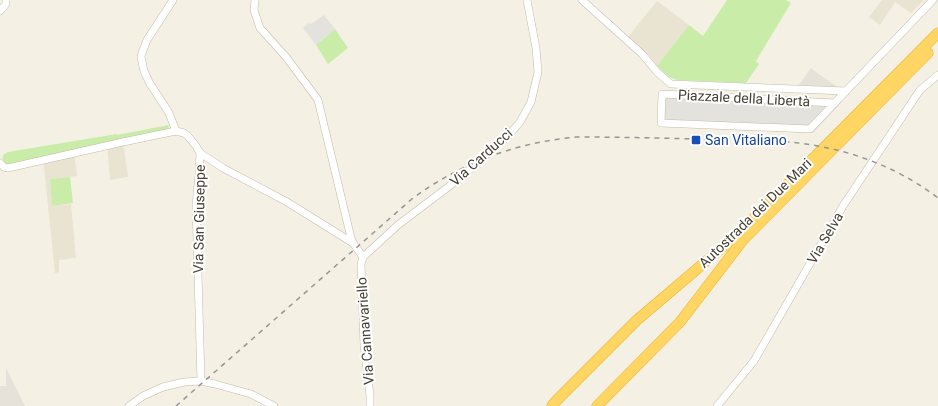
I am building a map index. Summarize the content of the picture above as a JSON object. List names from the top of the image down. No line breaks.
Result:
{"streets":{"highway":["Autostrada dei Due Mari"],"street":["Piazzale della Libertà","Via Carducci","Via San Giuseppe","Via Selva","Via Cannavariello"]},"crossings":[["Via Carducci","Via Cannavariello"]],"places":{"transit":["San Vitaliano"]}}
